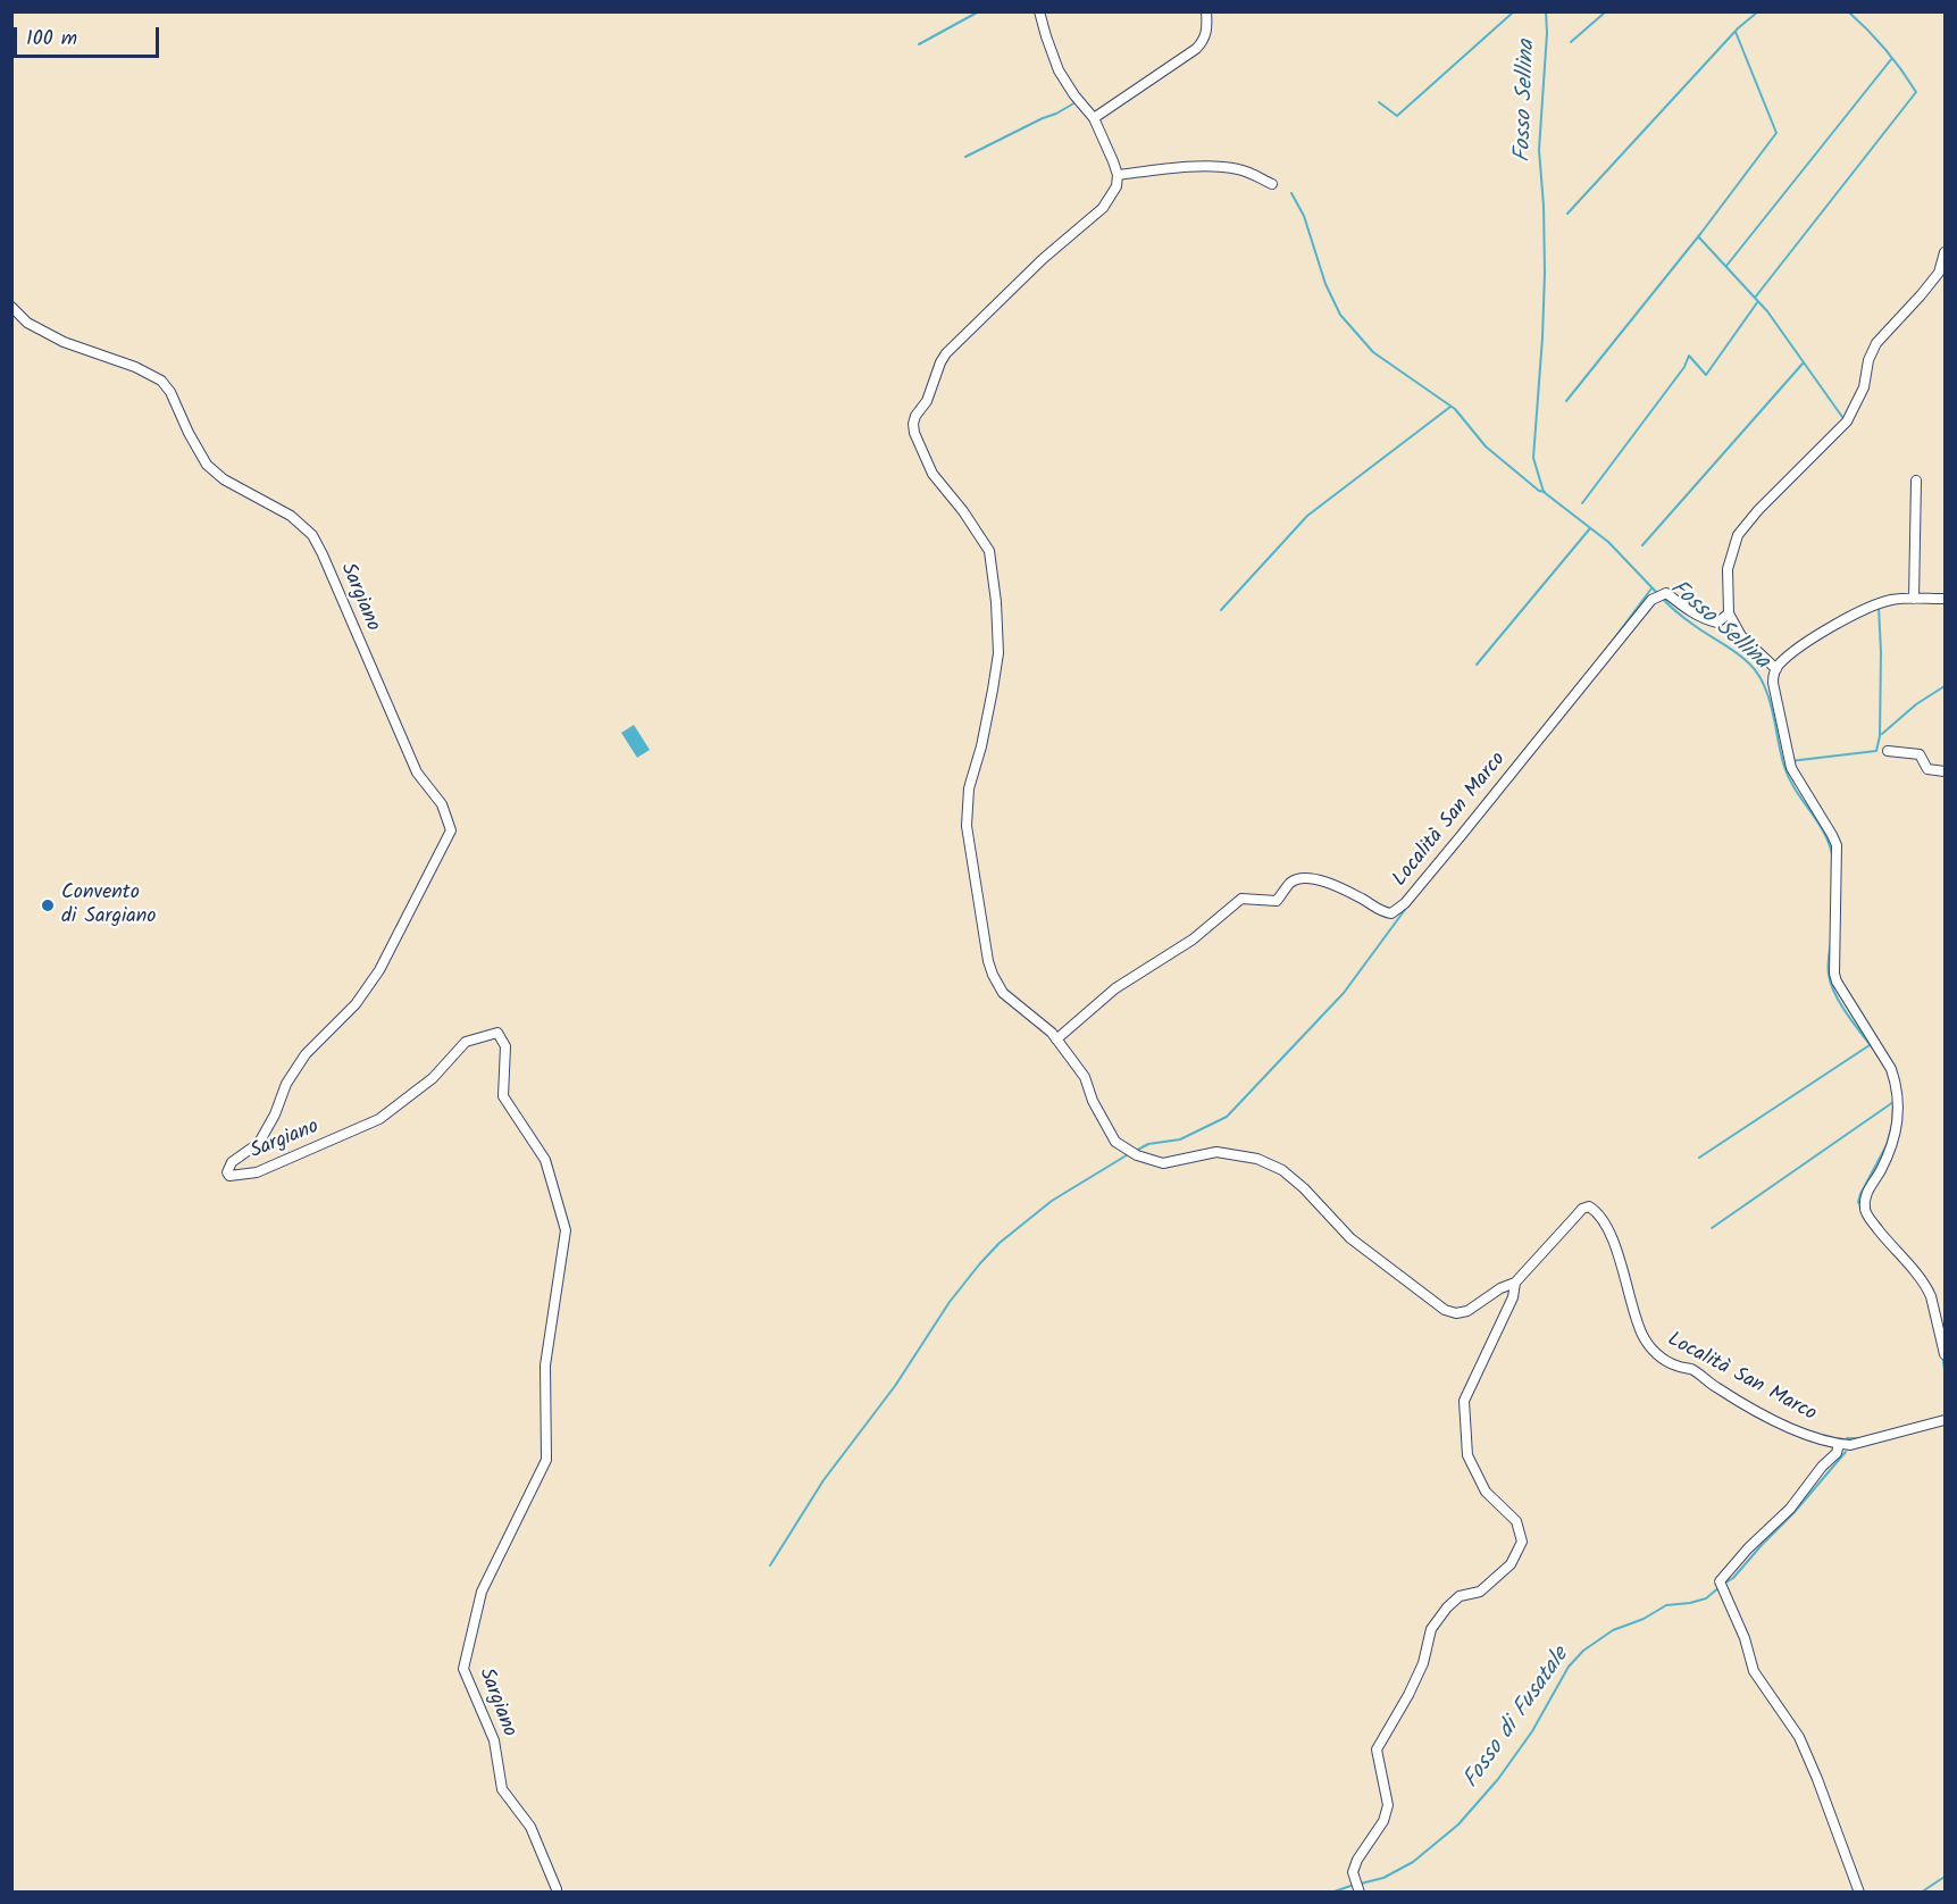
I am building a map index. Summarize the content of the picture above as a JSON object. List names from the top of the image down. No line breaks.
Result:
{"streets":{"street":["Sargiano","Località San Marco"]},"water":["Fosso Sellina","Fosso di Fusatale"],"places":["Convento di Sargiano"],"scale_bar":"100 m"}
